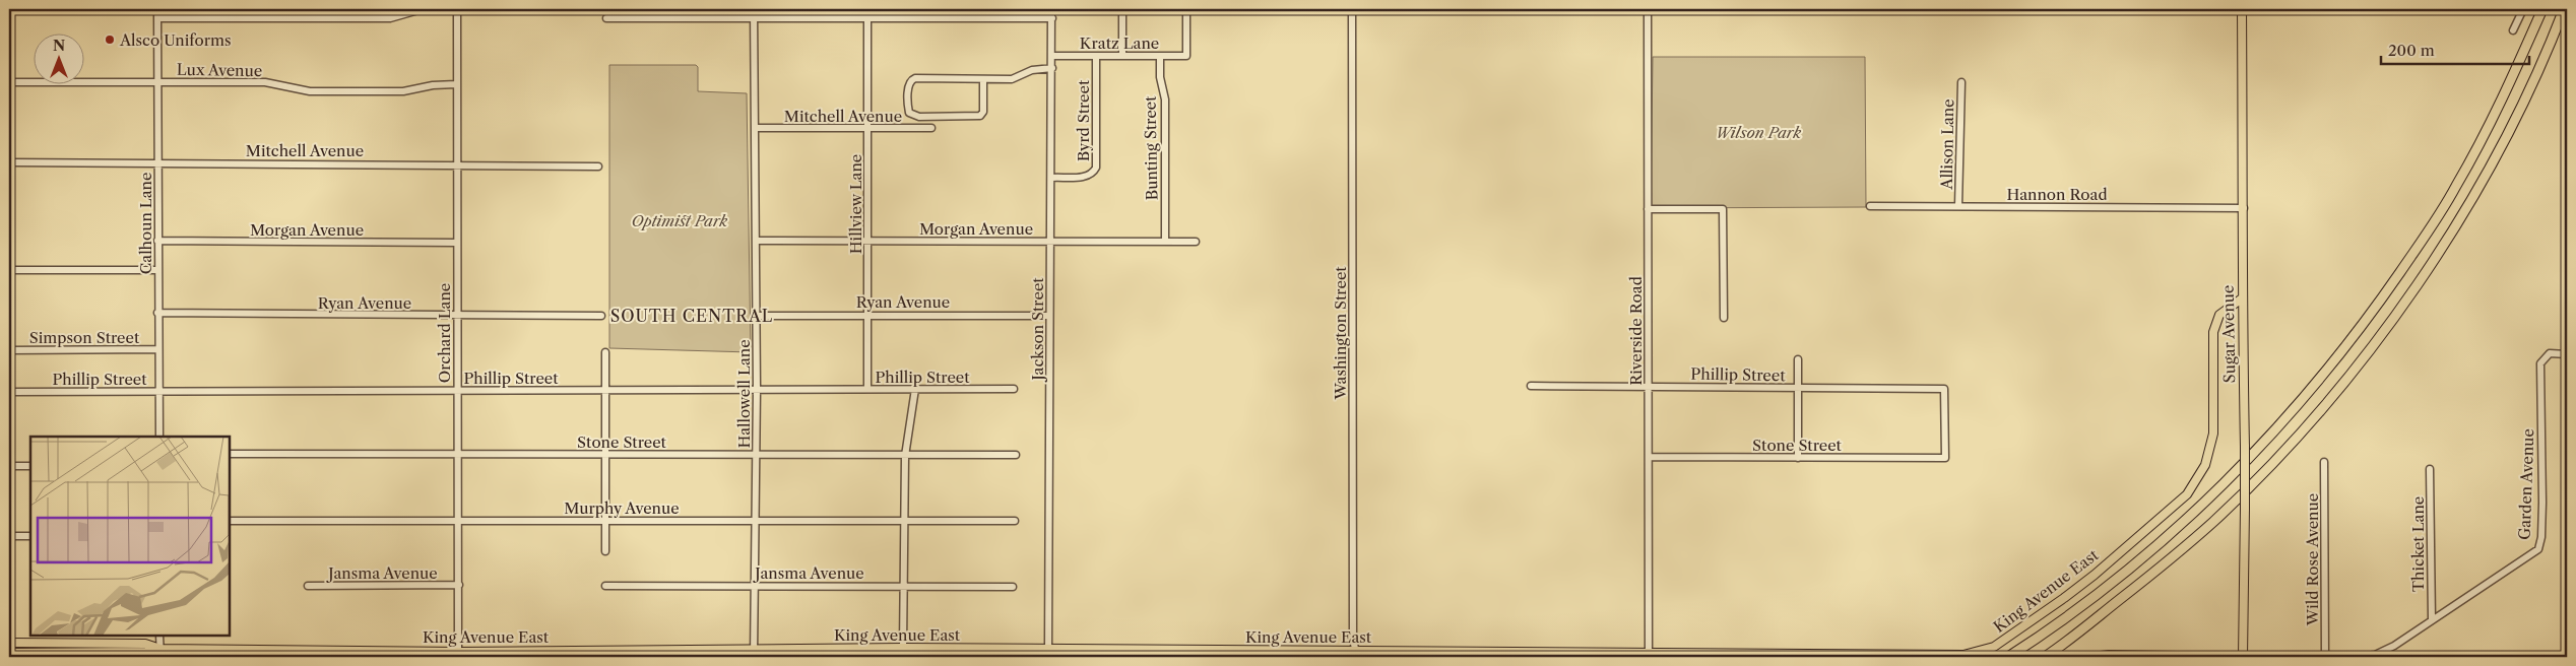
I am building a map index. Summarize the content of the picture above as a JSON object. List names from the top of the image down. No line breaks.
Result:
{"streets":{"main road":["Sugar Avenue","King Avenue East"],"street":["Kratz Lane","Lux Avenue","Mitchell Avenue","Byrd Street","Allison Lane","Bunting Street","Hannon Road","Hillview Lane","Calhoun Lane","Morgan Avenue","Ryan Avenue","Jackson Street","Riverside Road","Orchard Lane","Washington Street","Simpson Street","Phillip Street","Hallowell Lane","Stone Street","Garden Avenue","Murphy Avenue","Thicket Lane","Wild Rose Avenue","Jansma Avenue"]},"crossings":[["Kratz Lane","Byrd Street"],["Kratz Lane","Bunting Street"],["Kratz Lane","Jackson Street"],["Lux Avenue","Calhoun Lane"],["Lux Avenue","Orchard Lane"],["Mitchell Avenue","Hillview Lane"],["Mitchell Avenue","Calhoun Lane"],["Mitchell Avenue","Orchard Lane"],["Mitchell Avenue","Hallowell Lane"],["Byrd Street","Jackson Street"],["Allison Lane","Hannon Road"],["Bunting Street","Morgan Avenue"],["Hannon Road","Sugar Avenue"],["Hillview Lane","Morgan Avenue"],["Hillview Lane","Ryan Avenue"],["Hillview Lane","Phillip Street"],["Calhoun Lane","Morgan Avenue"],["Calhoun Lane","Ryan Avenue"],["Calhoun Lane","Simpson Street"],["Calhoun Lane","Phillip Street"],["Morgan Avenue","Jackson Street"],["Morgan Avenue","Orchard Lane"],["Morgan Avenue","Hallowell Lane"],["Ryan Avenue","Jackson Street"],["Ryan Avenue","Orchard Lane"],["Ryan Avenue","Hallowell Lane"],["Jackson Street","King Avenue East"],["Riverside Road","Phillip Street"],["Riverside Road","Stone Street"],["Riverside Road","King Avenue East"],["Orchard Lane","Phillip Street"],["Orchard Lane","Stone Street"],["Orchard Lane","Murphy Avenue"],["Orchard Lane","Jansma Avenue"],["Orchard Lane","King Avenue East"],["Washington Street","King Avenue East"],["Sugar Avenue","King Avenue East"],["Phillip Street","Hallowell Lane"],["Phillip Street","Stone Street"],["Hallowell Lane","Stone Street"],["Hallowell Lane","Murphy Avenue"],["Hallowell Lane","Jansma Avenue"],["Hallowell Lane","King Avenue East"],["Garden Avenue","Thicket Lane"]],"districts":["SOUTH CENTRAL"],"parks":["Wilson Park","Optimist Park"],"places":["Alsco Uniforms"],"scale_bar":"200 m","north":"top"}
